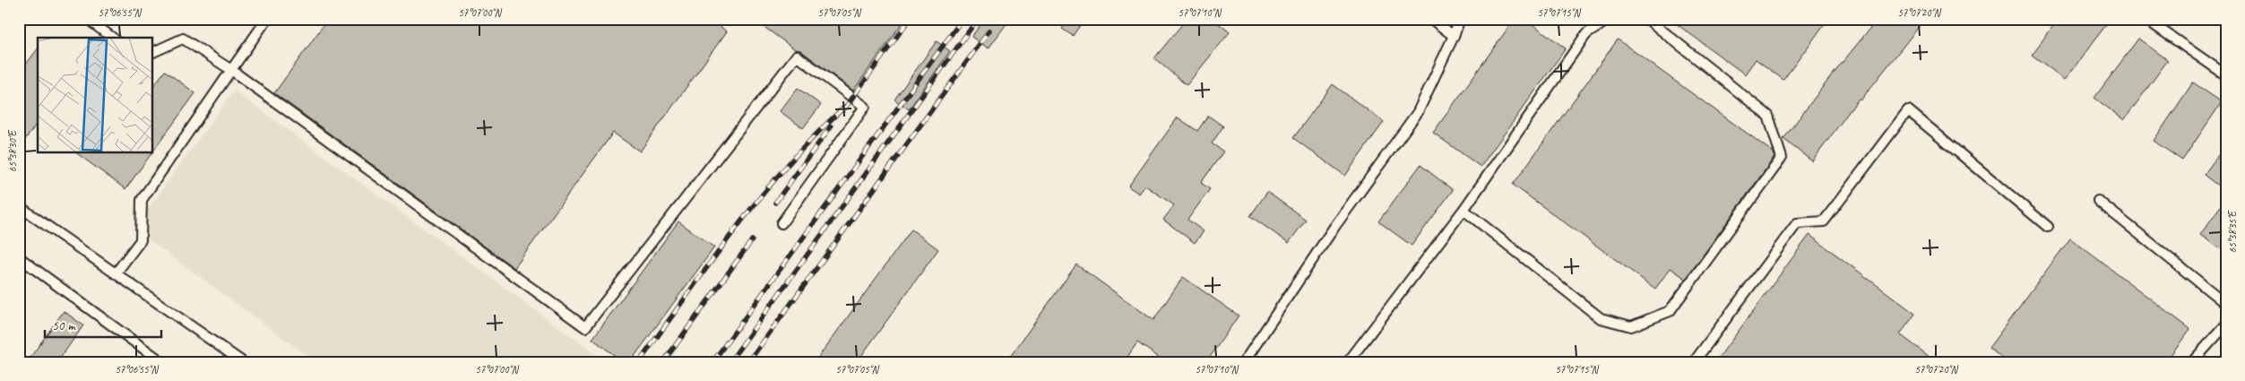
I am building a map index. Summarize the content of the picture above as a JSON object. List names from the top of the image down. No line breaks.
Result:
{"scale_bar":"50 m","coordinates":["57°06'55\"N","57°07'00\"N","57°07'05\"N","57°07'10\"N","57°07'15\"N","57°07'20\"N","65°38'30\"E","65°38'35\"E"]}
